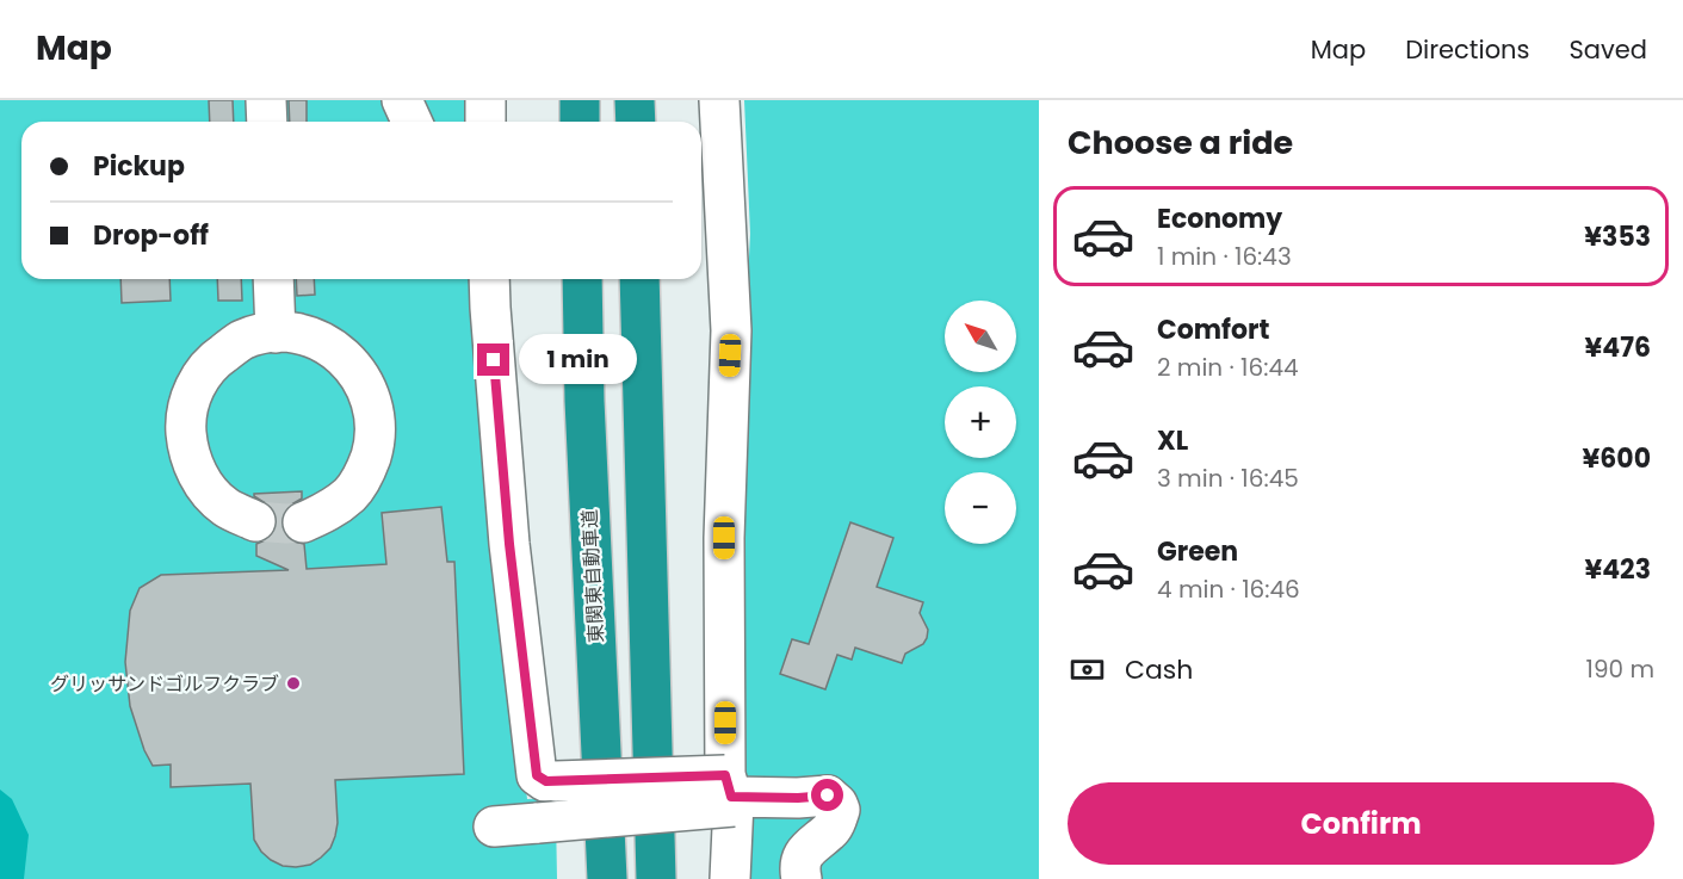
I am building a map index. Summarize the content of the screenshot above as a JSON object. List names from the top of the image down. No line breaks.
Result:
{"streets":{"highway":["東関東自動車道"]},"places":["グリッサンドゴルフクラブ"],"north":"top left","page":{"header":"Map","nav":["Map","Directions","Saved"],"heading":"Choose a ride","banner":["Pickup","Drop-off"],"list":[{"name":"Economy","note":"1 min · 16:43","value":"¥353"},{"name":"Comfort","note":"2 min · 16:44","value":"¥476"},{"name":"XL","note":"3 min · 16:45","value":"¥600"},{"name":"Green","note":"4 min · 16:46","value":"¥423"}],"map_buttons":["+","−"],"bubble":"1 min","pay":["Cash","190 m"],"buttons":"Confirm"}}
